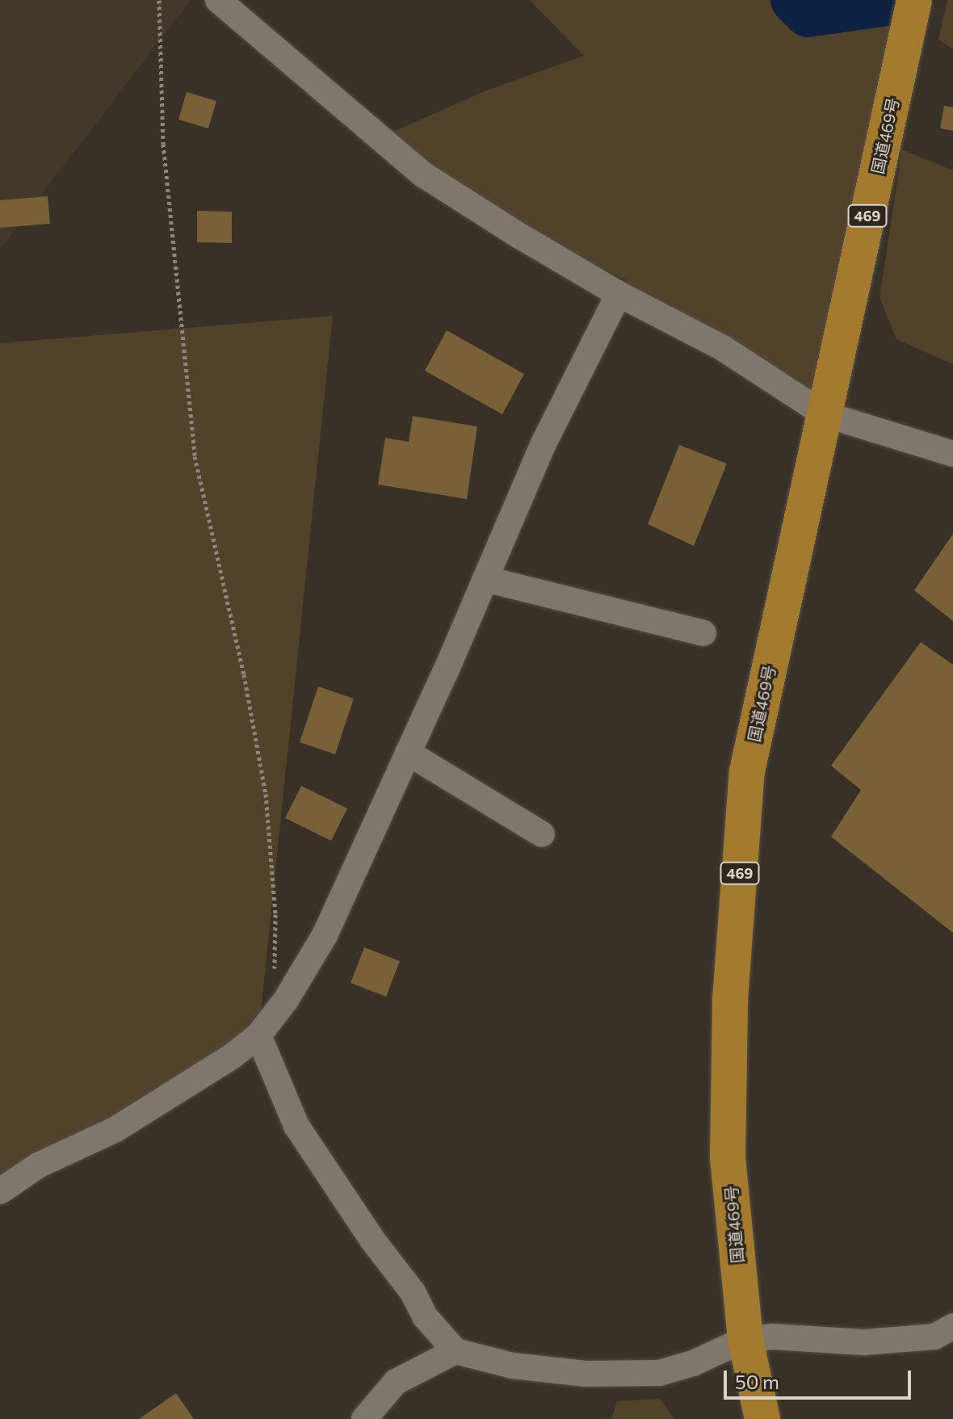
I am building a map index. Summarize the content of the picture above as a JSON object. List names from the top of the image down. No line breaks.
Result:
{"streets":{"highway":["国道469号","469"]},"scale_bar":"50 m"}
